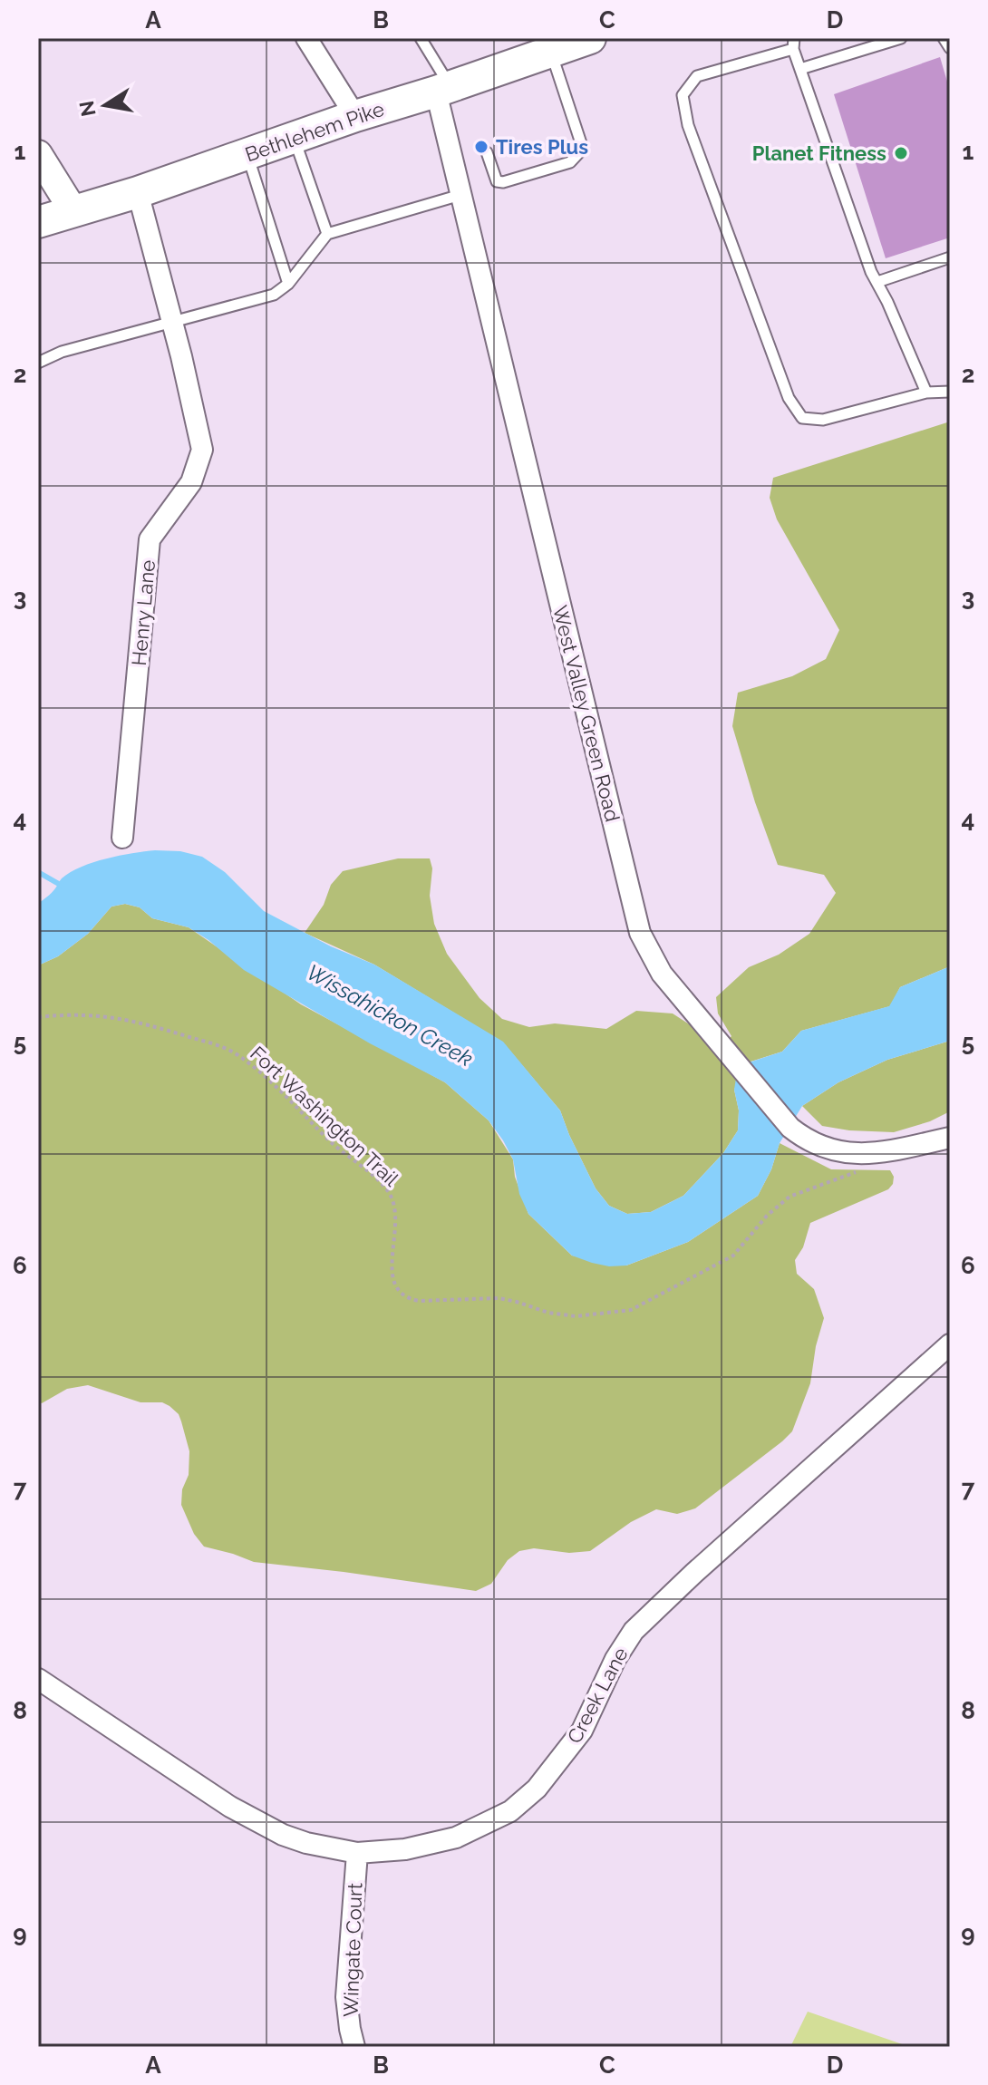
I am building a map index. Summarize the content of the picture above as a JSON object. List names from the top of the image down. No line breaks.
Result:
{"streets":{"main road":["Bethlehem Pike"],"street":["Henry Lane","West Valley Green Road","Creek Lane","Wingate Court"],"path":["Fort Washington Trail"]},"crossings":[["Bethlehem Pike","Henry Lane"],["Bethlehem Pike","West Valley Green Road"],["Creek Lane","Wingate Court"]],"water":["Wissahickon Creek"],"places":["Tires Plus","Planet Fitness"],"north":"left","grid":{"columns":["A","B","C","D"],"rows":["1","2","3","4","5","6","7","8","9"]}}
